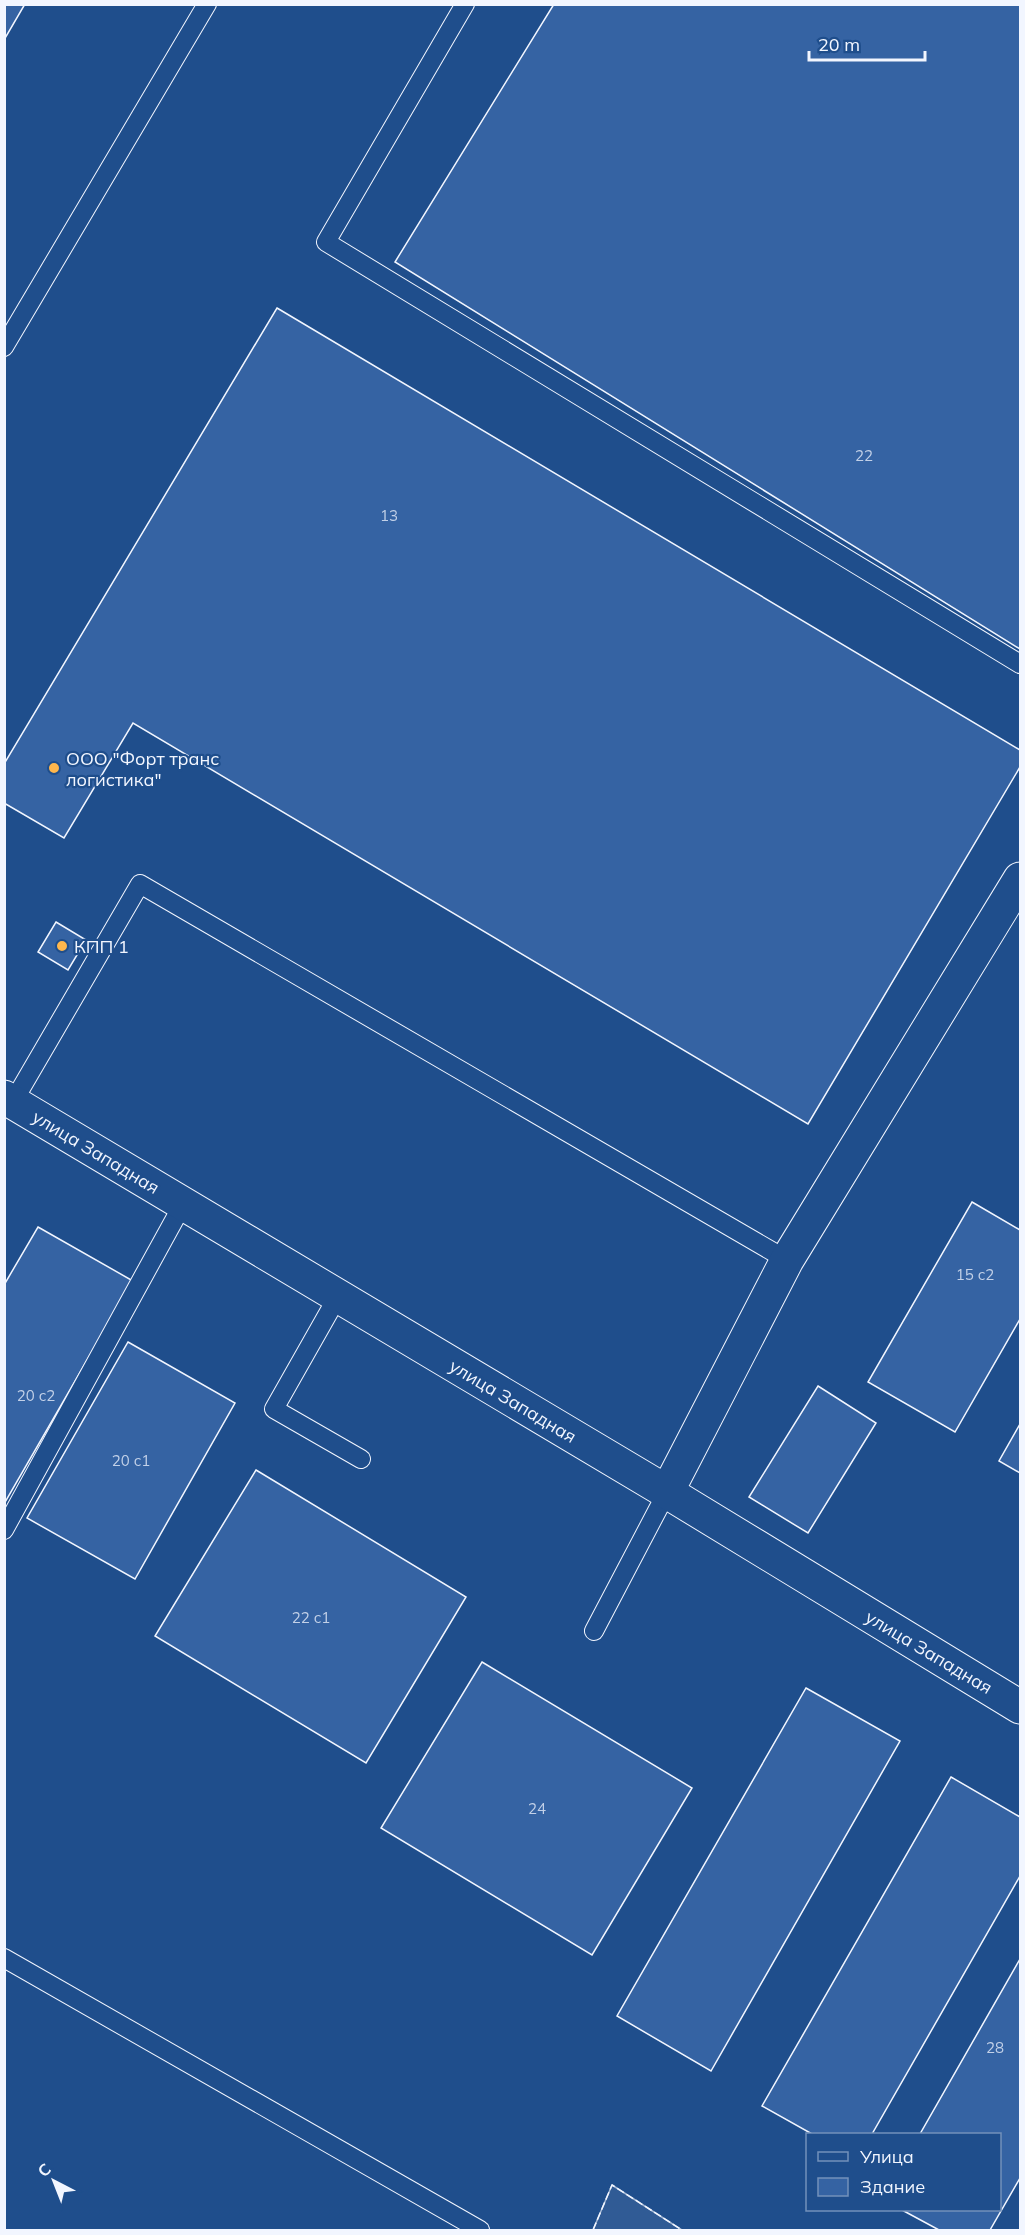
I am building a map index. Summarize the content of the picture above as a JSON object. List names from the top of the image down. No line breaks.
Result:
{"streets":{"street":["улица Западная"]},"places":["ООО \"Форт транс логистика\"","КПП 1"],"house_numbers":["22","13","15 с2","20 с2","20 с1","22 с1","24","28"],"legend":["Улица","Здание"],"scale_bar":"20 m","north":"top left"}
